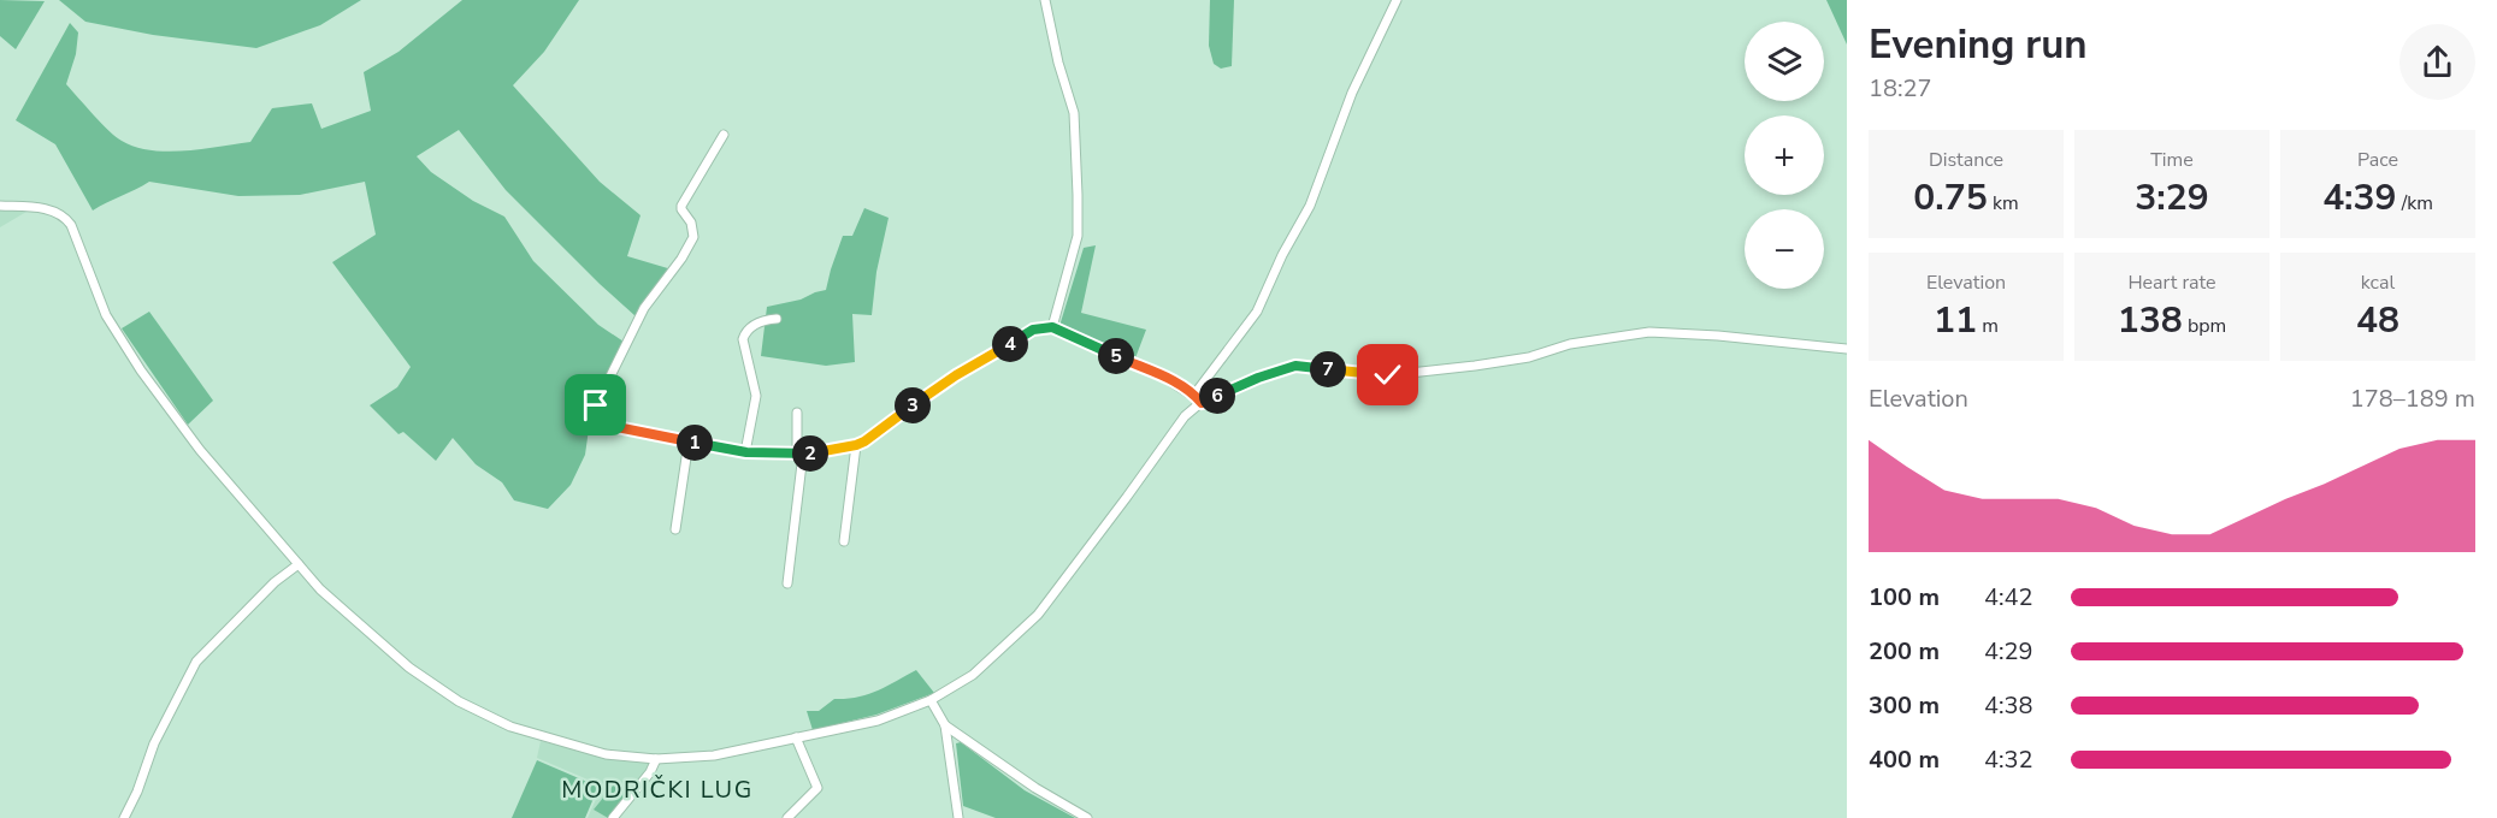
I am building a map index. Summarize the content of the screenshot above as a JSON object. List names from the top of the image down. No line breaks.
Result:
{"districts":["MODRIČKI LUG"],"page":{"heading":["Evening run","18:27"],"map_buttons":["+","−"],"stats":[["Distance","0.75 km"],["Time","3:29"],["Pace","4:39 /km"],["Elevation","11 m"],["Heart rate","138 bpm"],["kcal","48"]],"pins":["4","5","7","6","3","1","2"],"chart":["Elevation","178–189 m"],"list":[{"name":"100 m","note":"4:42"},{"name":"200 m","note":"4:29"},{"name":"300 m","note":"4:38"},{"name":"400 m","note":"4:32"}]}}
